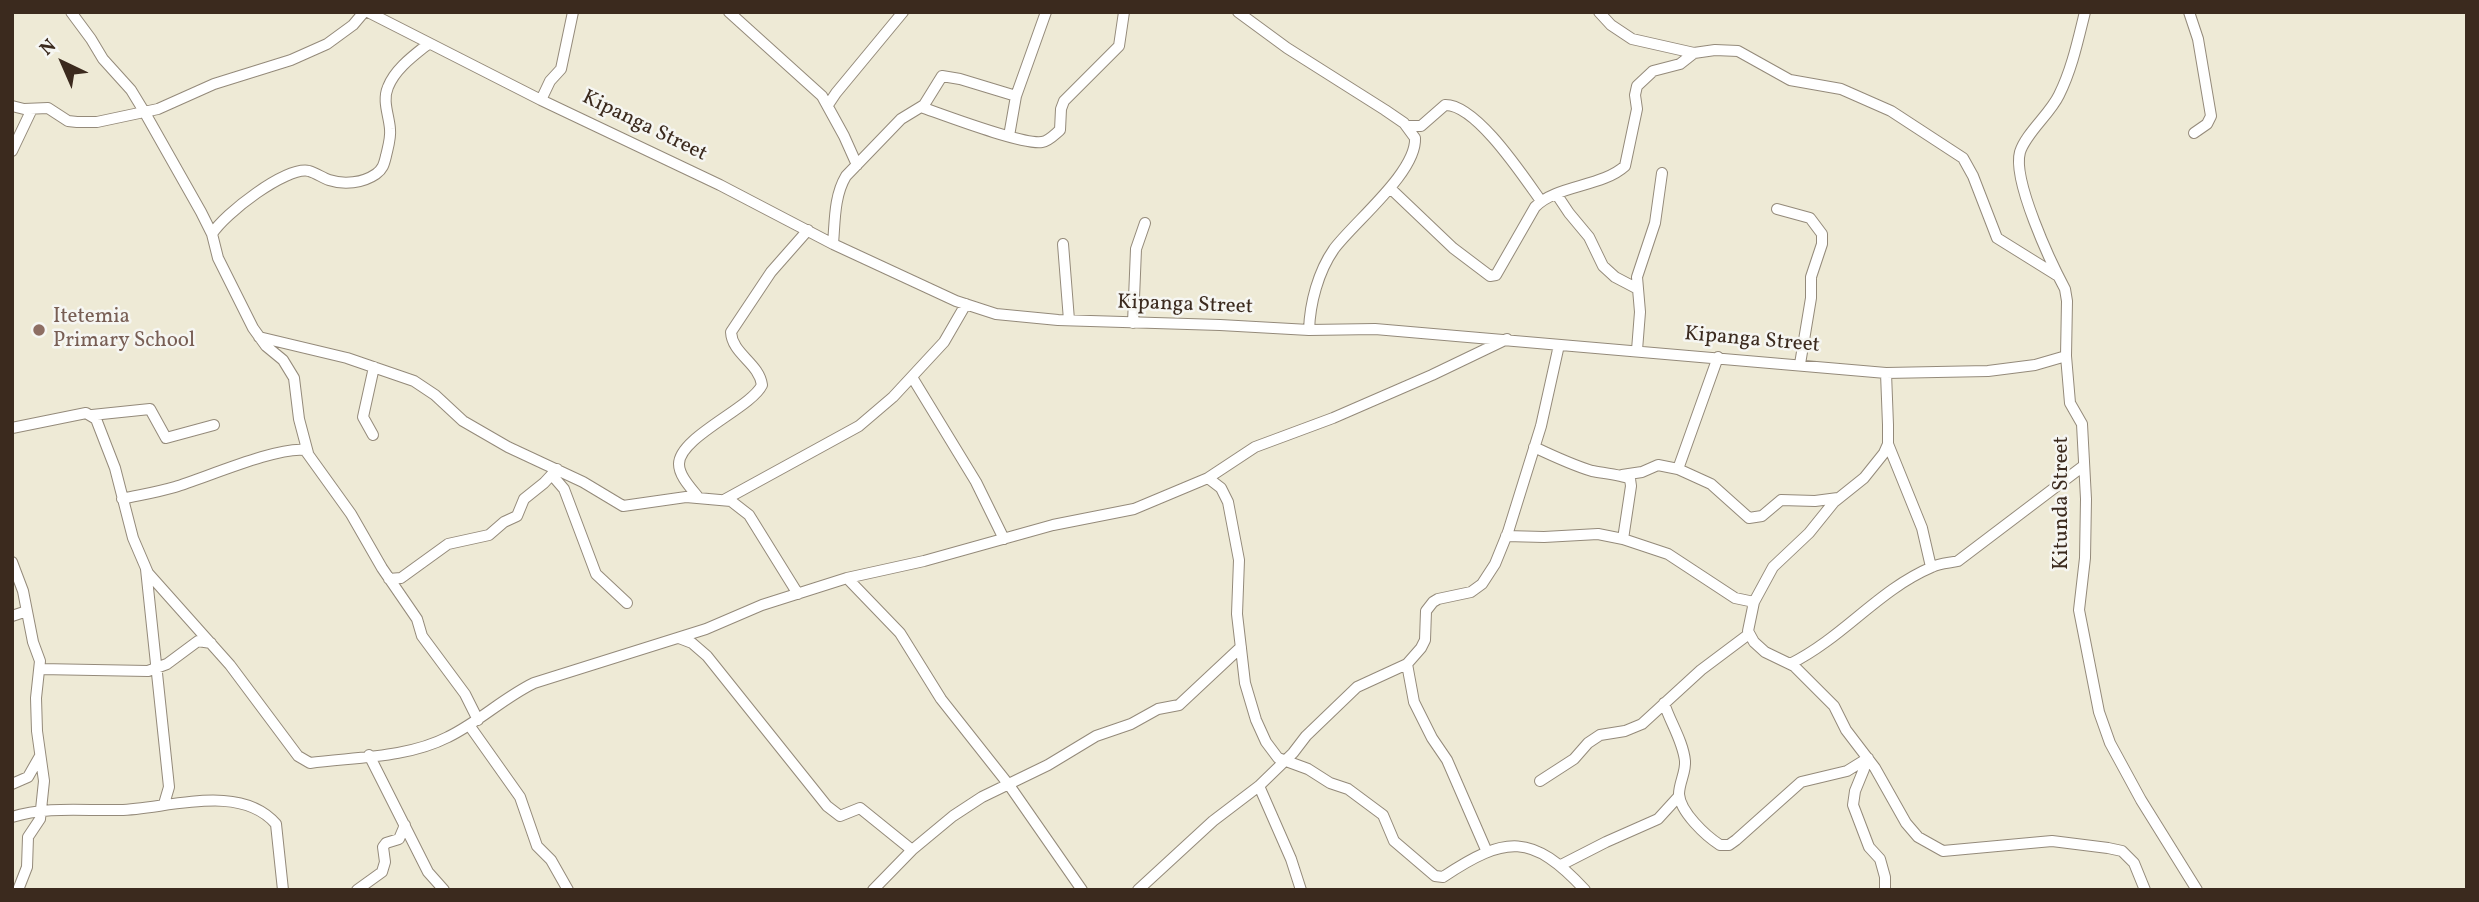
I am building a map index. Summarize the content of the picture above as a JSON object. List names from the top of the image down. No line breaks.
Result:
{"streets":{"street":["Kipanga Street","Kitunda Street"]},"crossings":[["Kipanga Street","Kitunda Street"]],"places":["Itetemia Primary School"],"north":"top left"}
